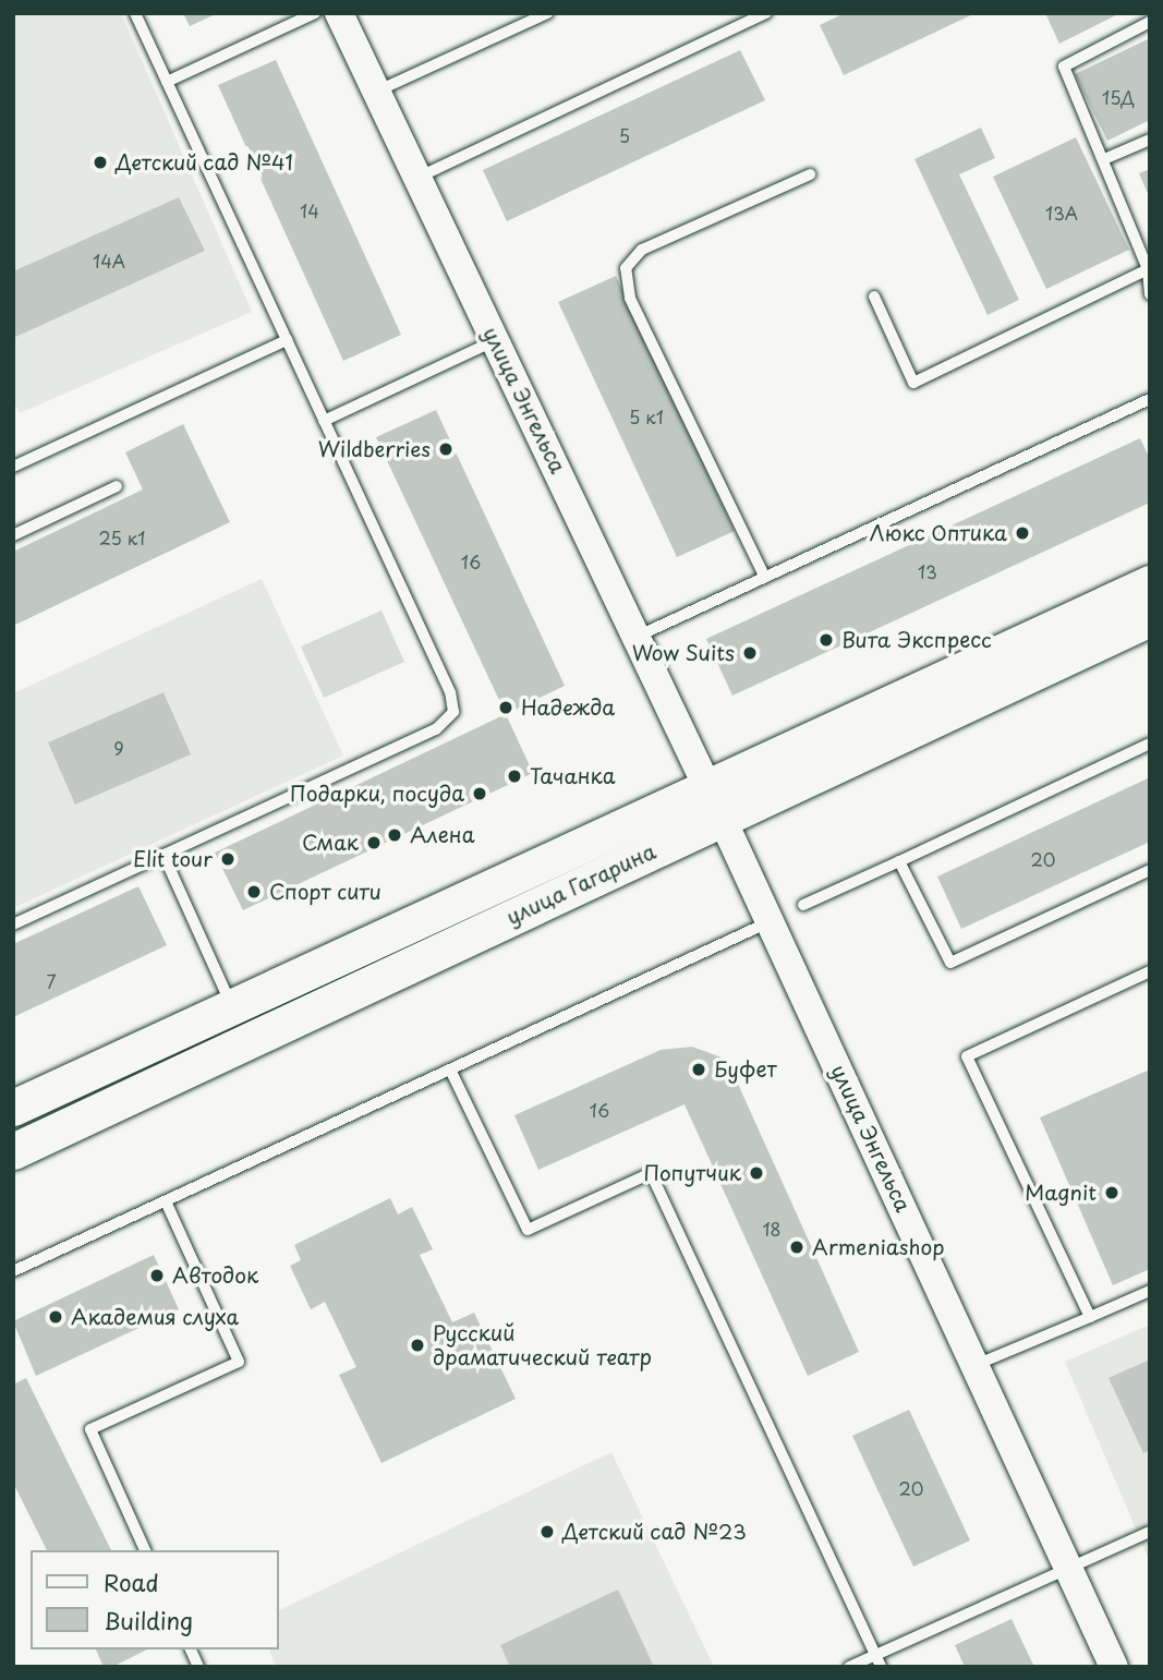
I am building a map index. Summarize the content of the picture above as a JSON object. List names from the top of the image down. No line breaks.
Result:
{"streets":{"main road":["улица Гагарина"],"street":["улица Энгельса"]},"crossings":[["улица Энгельса","улица Гагарина"]],"places":["Детский сад №41","Wildberries","Люкс Оптика","Вита Экспресс","Wow Suits","Надежда","Тачанка","Подарки, посуда","Алена","Смак","Elit tour","Спорт сити","Буфет","Попутчик","Magnit","Armeniashop","Автодок","Академия слуха","Русский драматический театр","Детский сад №23"],"house_numbers":["15Д","5","14","13А","14А","5 к1","25 к1","16","13","9","20","7","16","18","20"],"legend":["Road","Building"]}
